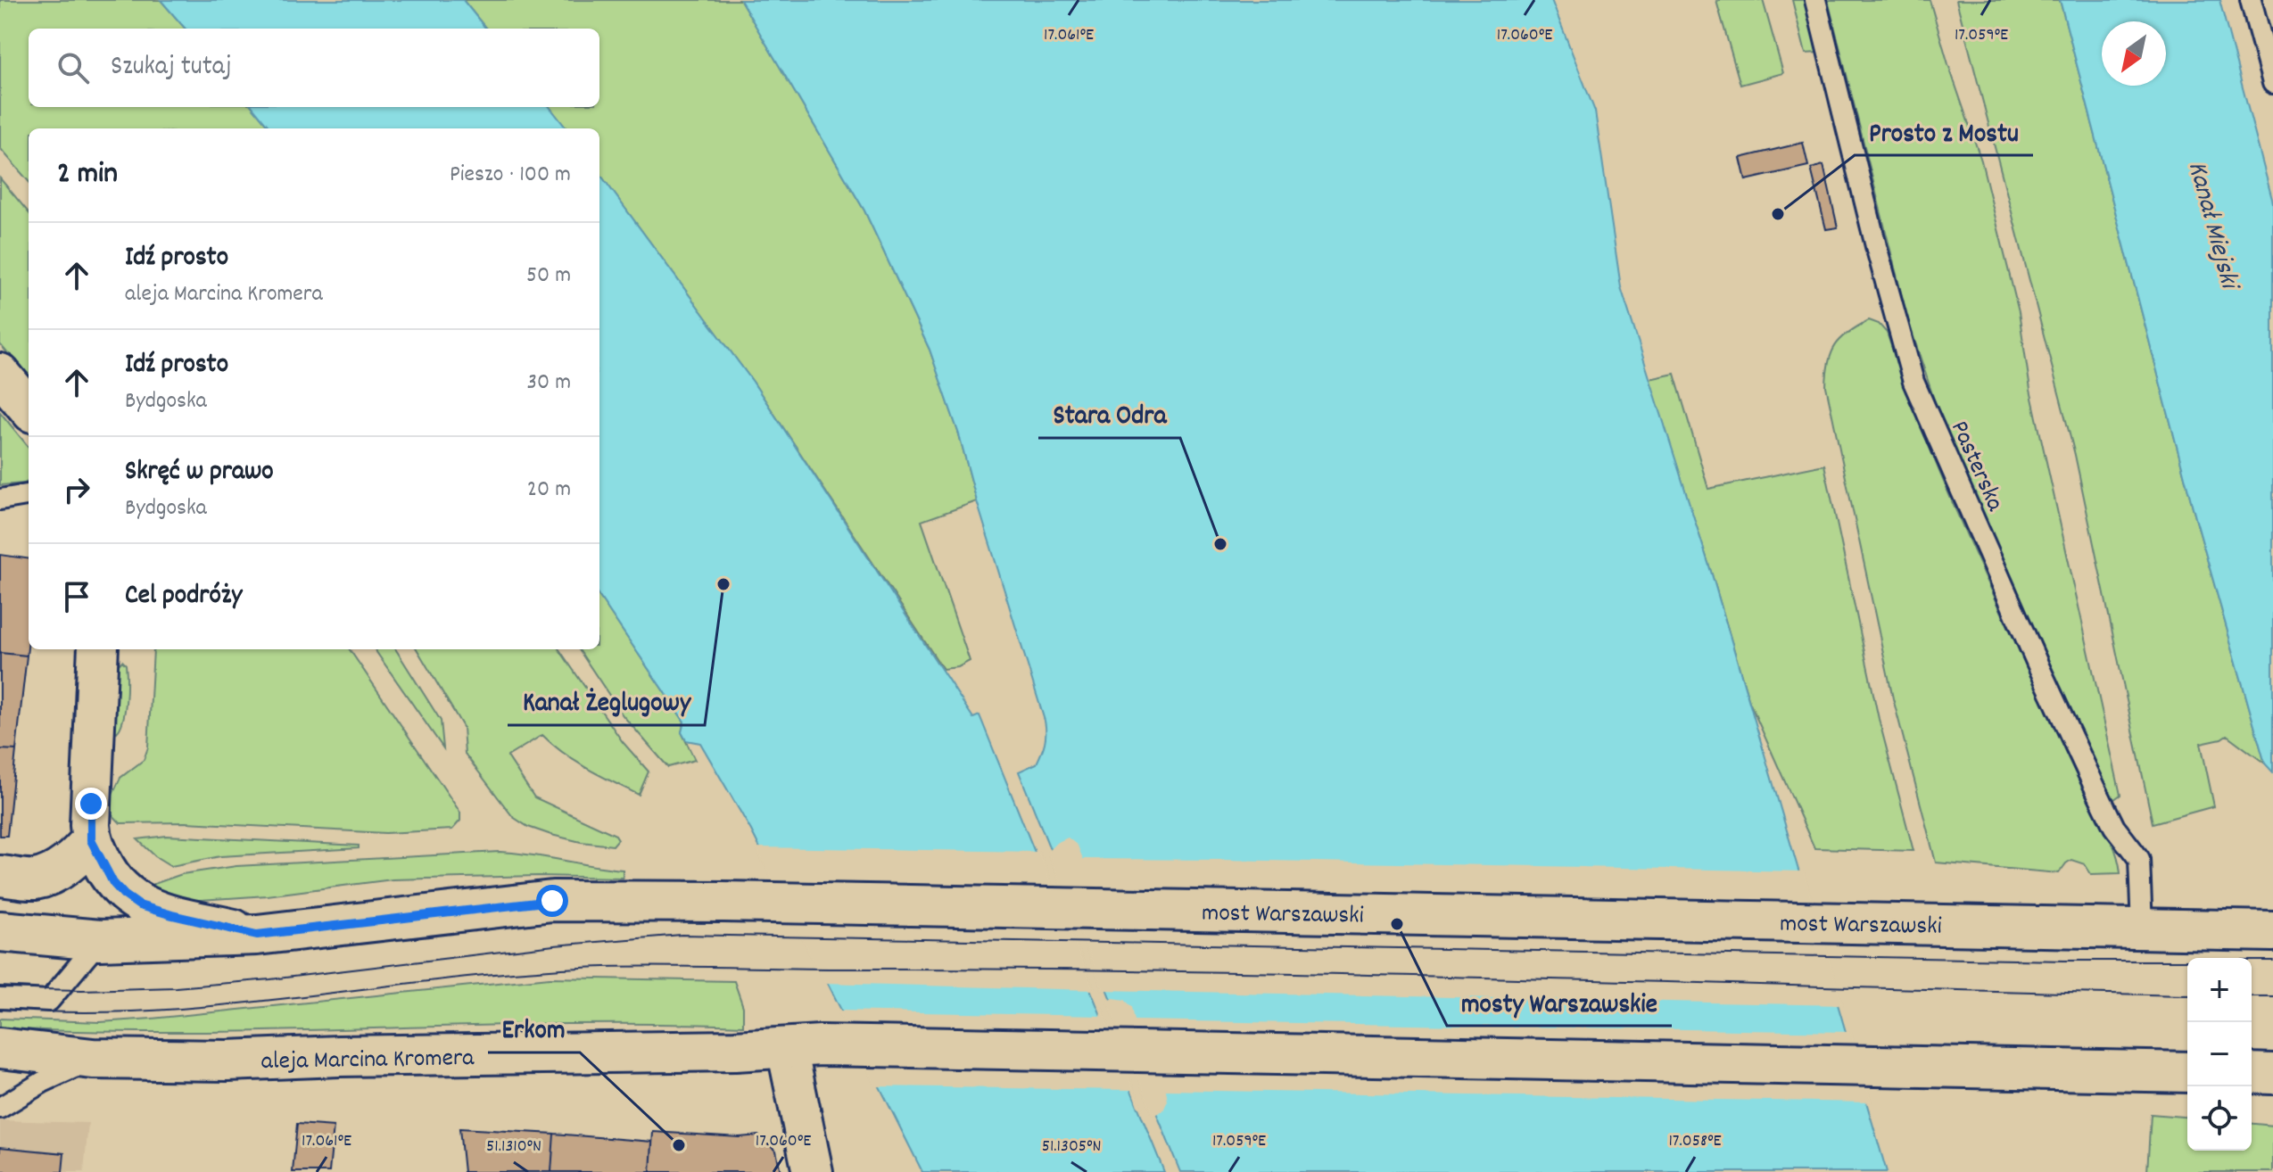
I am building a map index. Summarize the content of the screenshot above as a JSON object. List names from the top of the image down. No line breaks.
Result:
{"streets":{"main road":["most Warszawski","aleja Marcina Kromera"],"lane":["Pasterska"]},"crossings":[["Pasterska","most Warszawski"]],"water":["Kanał Miejski"],"places":["Prosto z Mostu","Stara Odra","Kanał Żeglugowy","mosty Warszawskie","Erkom"],"north":"bottom left","page":{"search":"Szukaj tutaj","heading":["2 min","Pieszo · 100 m"],"list":[["Idź prosto","aleja Marcina Kromera","50 m"],["Idź prosto","Bydgoska","30 m"],["Skręć w prawo","Bydgoska","20 m"],"Cel podróży"],"map_buttons":["+","−"]},"coordinates":["17.061°E","17.060°E","17.059°E","17.058°E","51.1310°N","51.1305°N"]}
